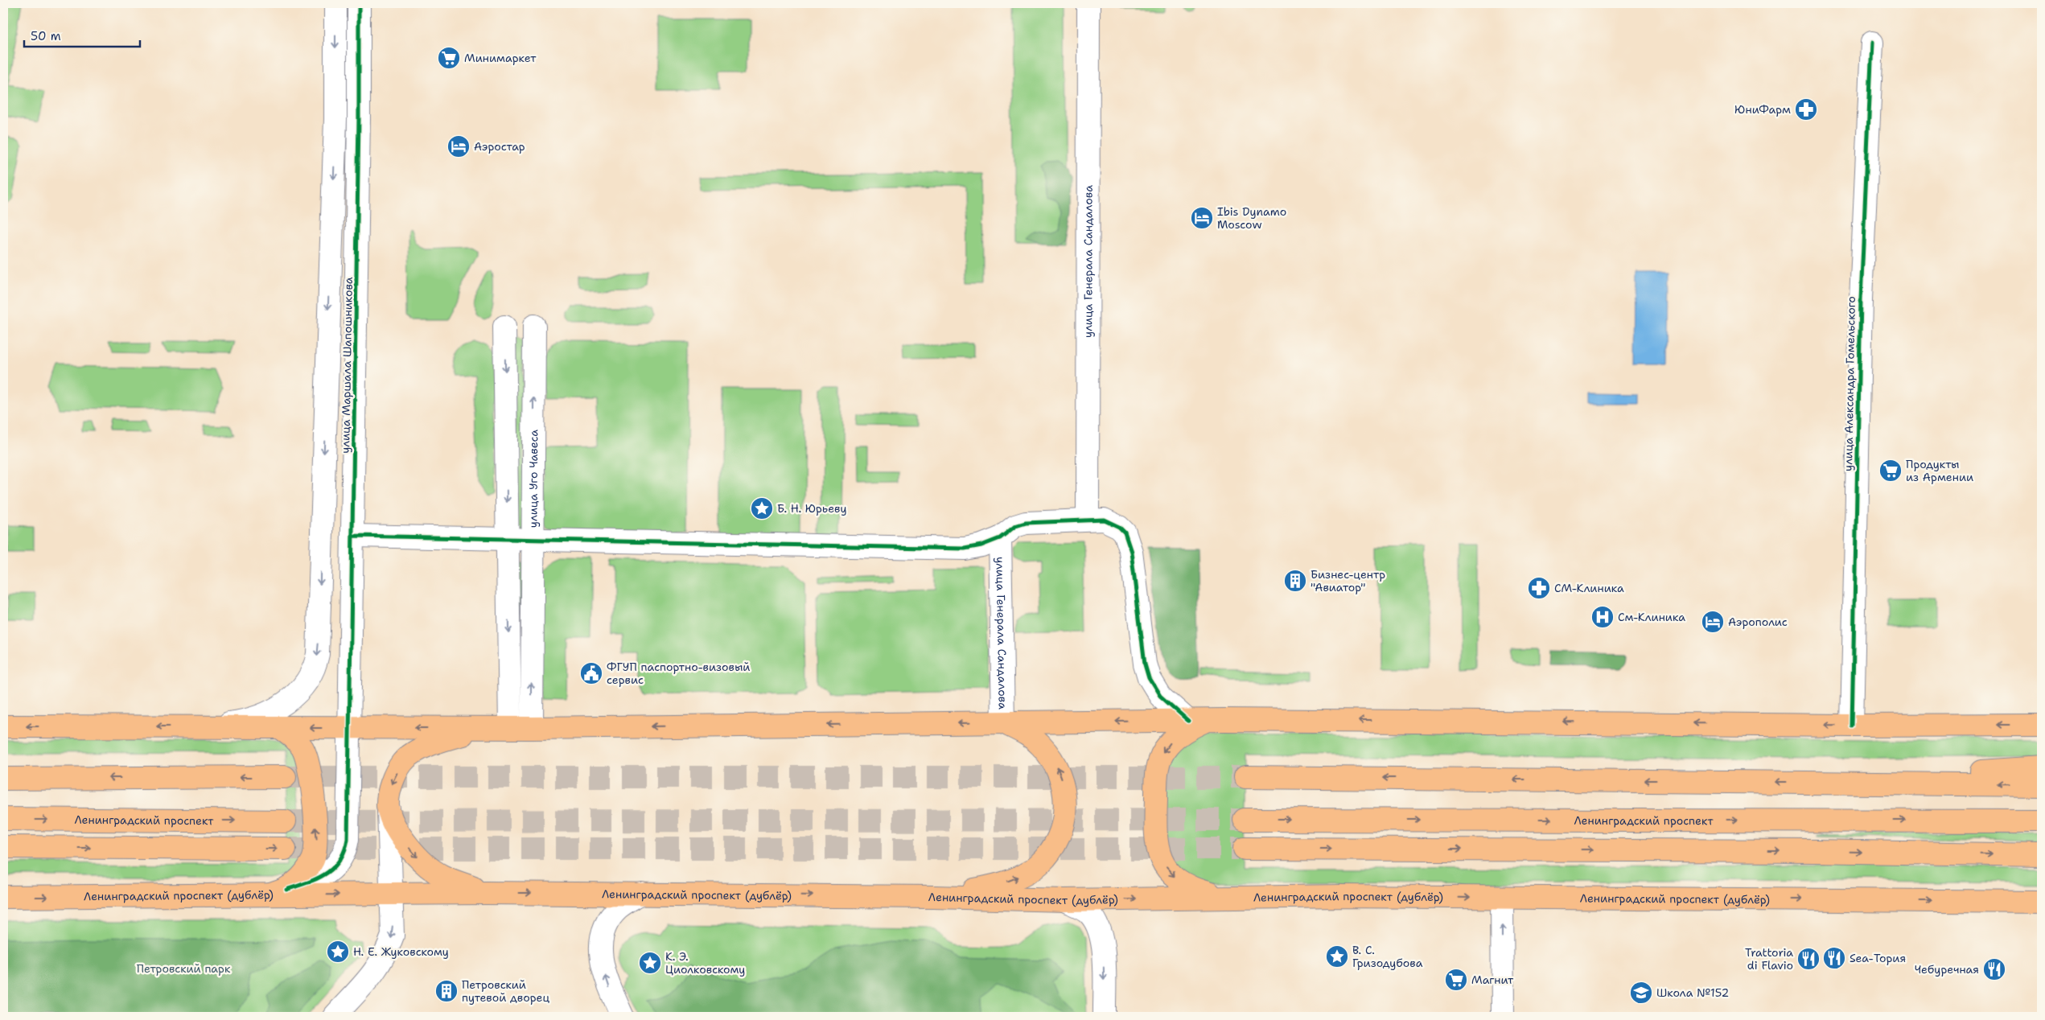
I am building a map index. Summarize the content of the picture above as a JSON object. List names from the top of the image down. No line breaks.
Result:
{"streets":{"main road":["Ленинградский проспект","Ленинградский проспект (дублёр)"],"street":["улица Генерала Сандалова","улица Маршала Шапошникова","улица Александра Гомельского","улица Уго Чавеса"]},"parks":["Петровский парк"],"places":{"supermarket":["Минимаркет","Продукты из Армении","Магнит"],"pharmacy":["ЮниФарм","СМ-Клиника"],"hotel":["Аэростар","Ibis Dynamo Moscow","Аэрополис"],"place":["Б. Н. Юрьеву","Н. Е. Жуковскому","В. С. Гризодубова","К. Э. Циолковскому"],"building":["Бизнес-центр \"Авиатор\"","Петровский путевой дворец"],"hospital":["См-Клиника"],"public building":["ФГУП паспортно-визовый сервис"],"restaurant":["Sea-Тория","Trattoria di Flavio","Чебуречная"],"school or university":["Школа №152"]},"scale_bar":"50 m"}
